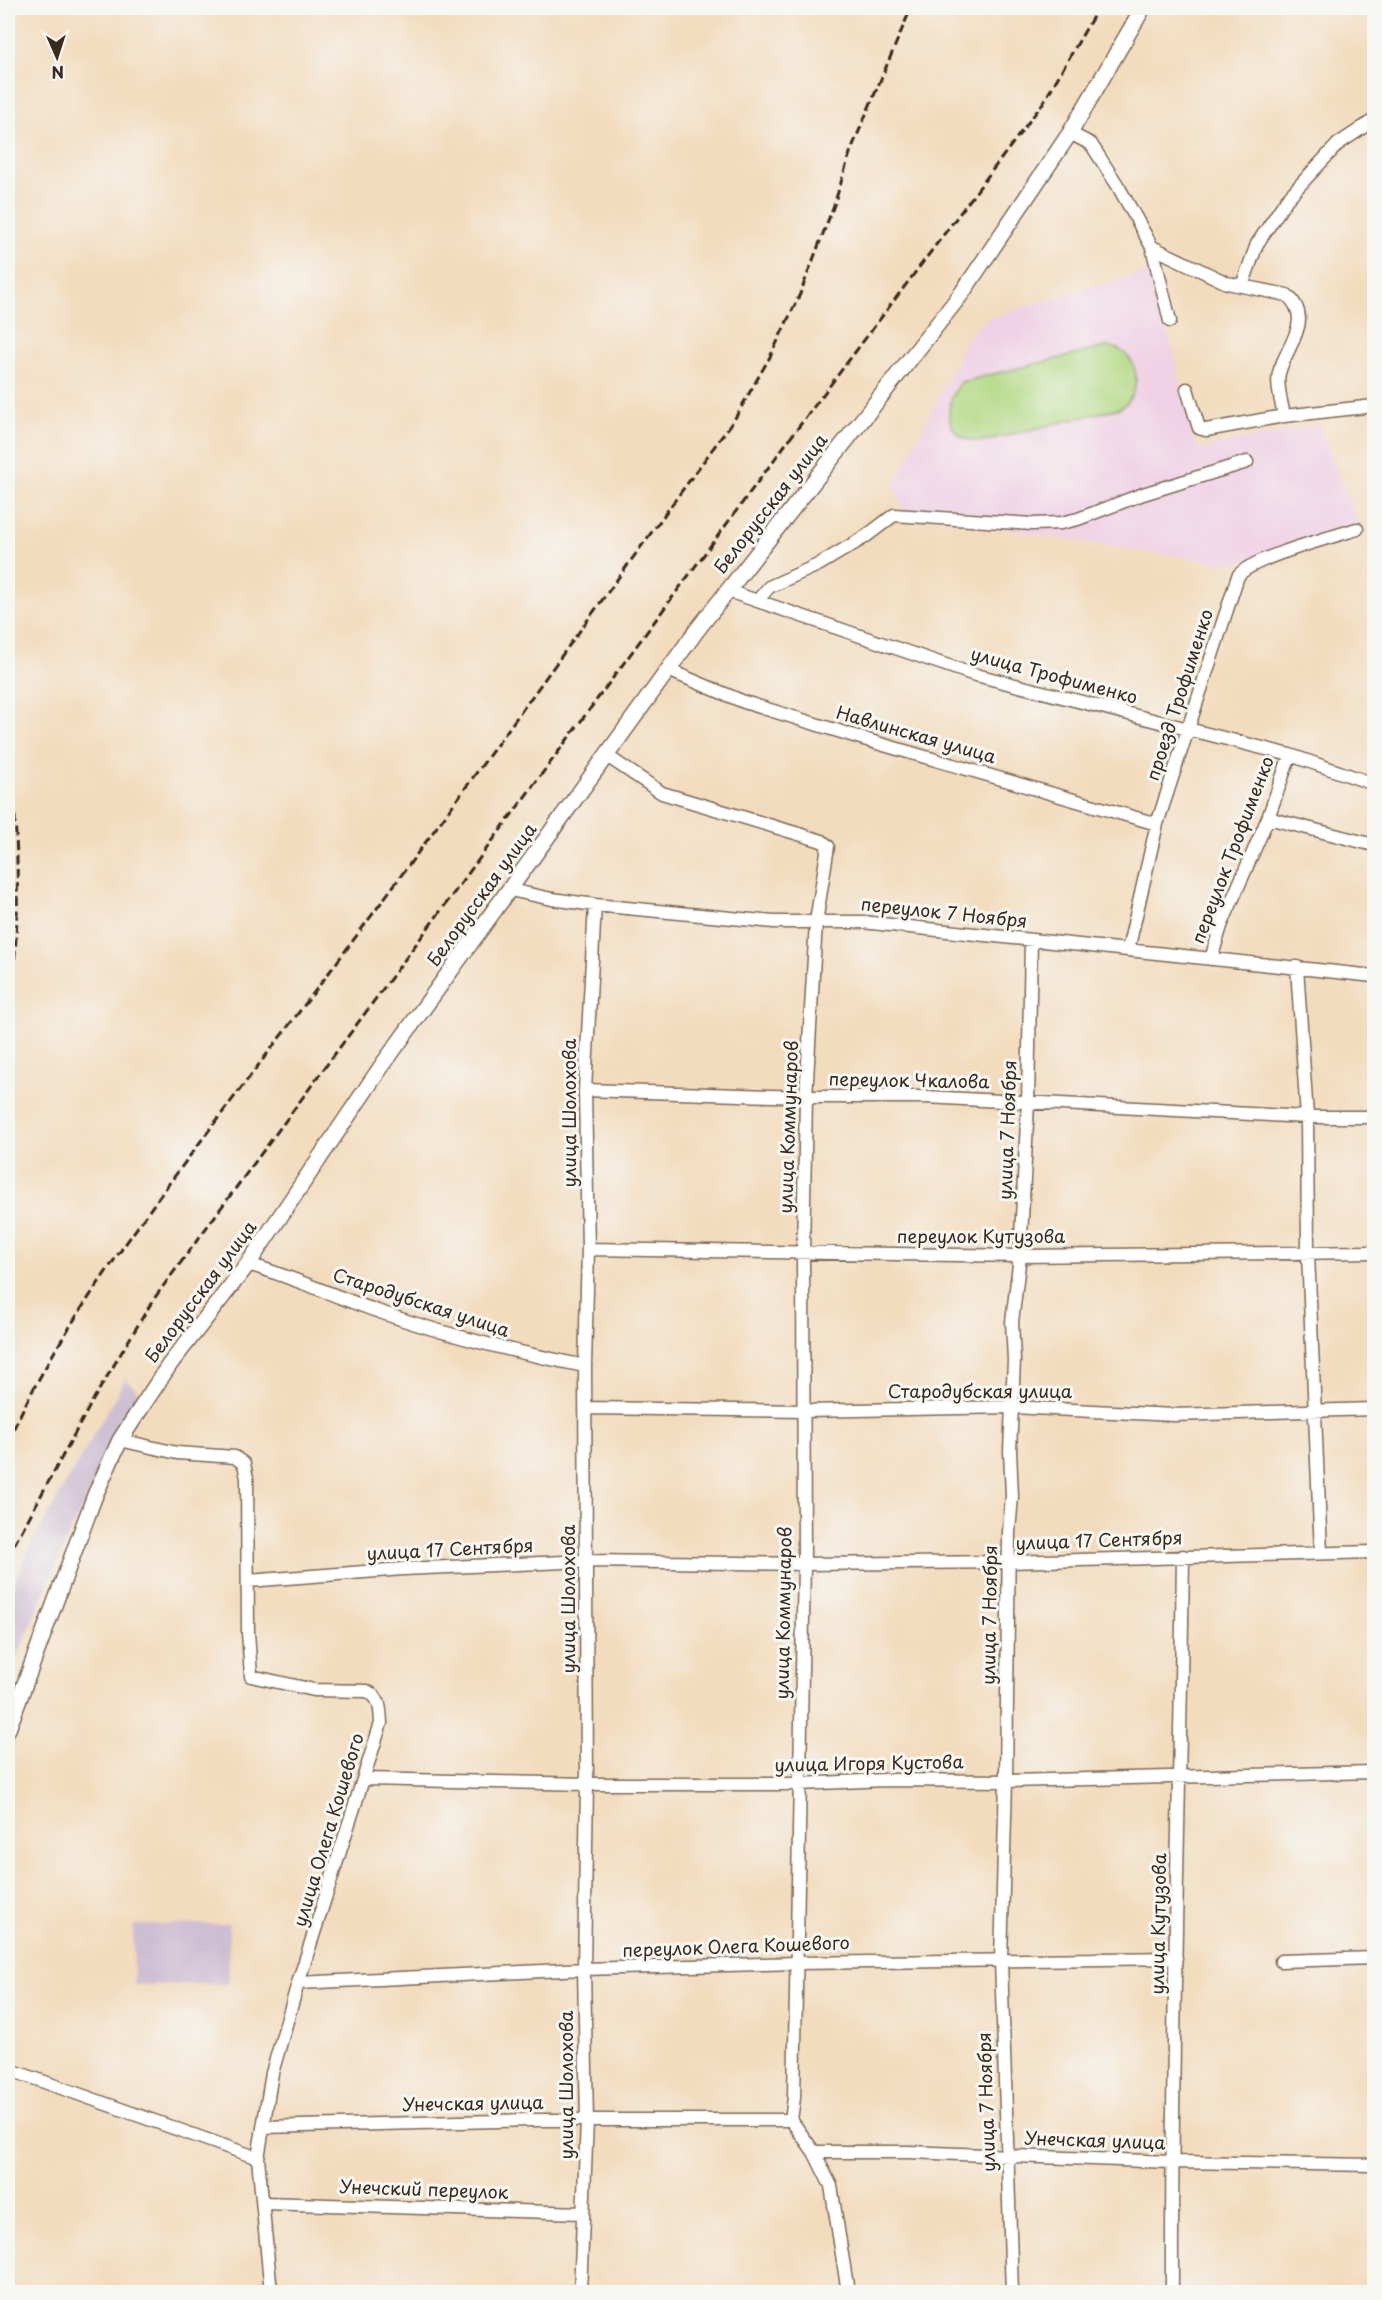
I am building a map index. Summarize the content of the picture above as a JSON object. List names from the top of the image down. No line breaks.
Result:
{"streets":{"main road":["Белорусская улица"],"street":["улица Трофименко","проезд Трофименко","Навлинская улица","переулок Трофименко","переулок 7 Ноября","переулок Чкалова","улица Шолохова","улица Коммунаров","улица 7 Ноября","переулок Кутузова","Стародубская улица","улица 17 Сентября","улица Игоря Кустова","улица Олега Кошевого","улица Кутузова","переулок Олега Кошевого","Унечская улица","Унечский переулок"]},"crossings":[["Белорусская улица","улица Трофименко"],["Белорусская улица","Навлинская улица"],["Белорусская улица","переулок 7 Ноября"],["Белорусская улица","улица Коммунаров"],["Белорусская улица","Стародубская улица"],["Белорусская улица","улица Олега Кошевого"],["улица Трофименко","проезд Трофименко"],["улица Трофименко","переулок Трофименко"],["проезд Трофименко","Навлинская улица"],["проезд Трофименко","переулок 7 Ноября"],["переулок Трофименко","переулок 7 Ноября"],["переулок 7 Ноября","улица Шолохова"],["переулок 7 Ноября","улица Коммунаров"],["переулок 7 Ноября","улица 7 Ноября"],["переулок Чкалова","улица Шолохова"],["переулок Чкалова","улица Коммунаров"],["переулок Чкалова","улица 7 Ноября"],["улица Шолохова","переулок Кутузова"],["улица Шолохова","Стародубская улица"],["улица Шолохова","улица 17 Сентября"],["улица Шолохова","улица Игоря Кустова"],["улица Шолохова","переулок Олега Кошевого"],["улица Шолохова","Унечская улица"],["улица Шолохова","Унечский переулок"],["улица Коммунаров","переулок Кутузова"],["улица Коммунаров","Стародубская улица"],["улица Коммунаров","улица 17 Сентября"],["улица Коммунаров","улица Игоря Кустова"],["улица Коммунаров","переулок Олега Кошевого"],["улица Коммунаров","Унечская улица"],["улица 7 Ноября","переулок Кутузова"],["улица 7 Ноября","Стародубская улица"],["улица 7 Ноября","улица 17 Сентября"],["улица 7 Ноября","улица Игоря Кустова"],["улица 7 Ноября","переулок Олега Кошевого"],["улица 7 Ноября","Унечская улица"],["улица 17 Сентября","улица Олега Кошевого"],["улица 17 Сентября","улица Кутузова"],["улица Игоря Кустова","улица Олега Кошевого"],["улица Игоря Кустова","улица Кутузова"],["улица Олега Кошевого","переулок Олега Кошевого"],["улица Олега Кошевого","Унечская улица"],["улица Олега Кошевого","Унечский переулок"],["улица Кутузова","переулок Олега Кошевого"],["улица Кутузова","Унечская улица"]],"north":"bottom"}
